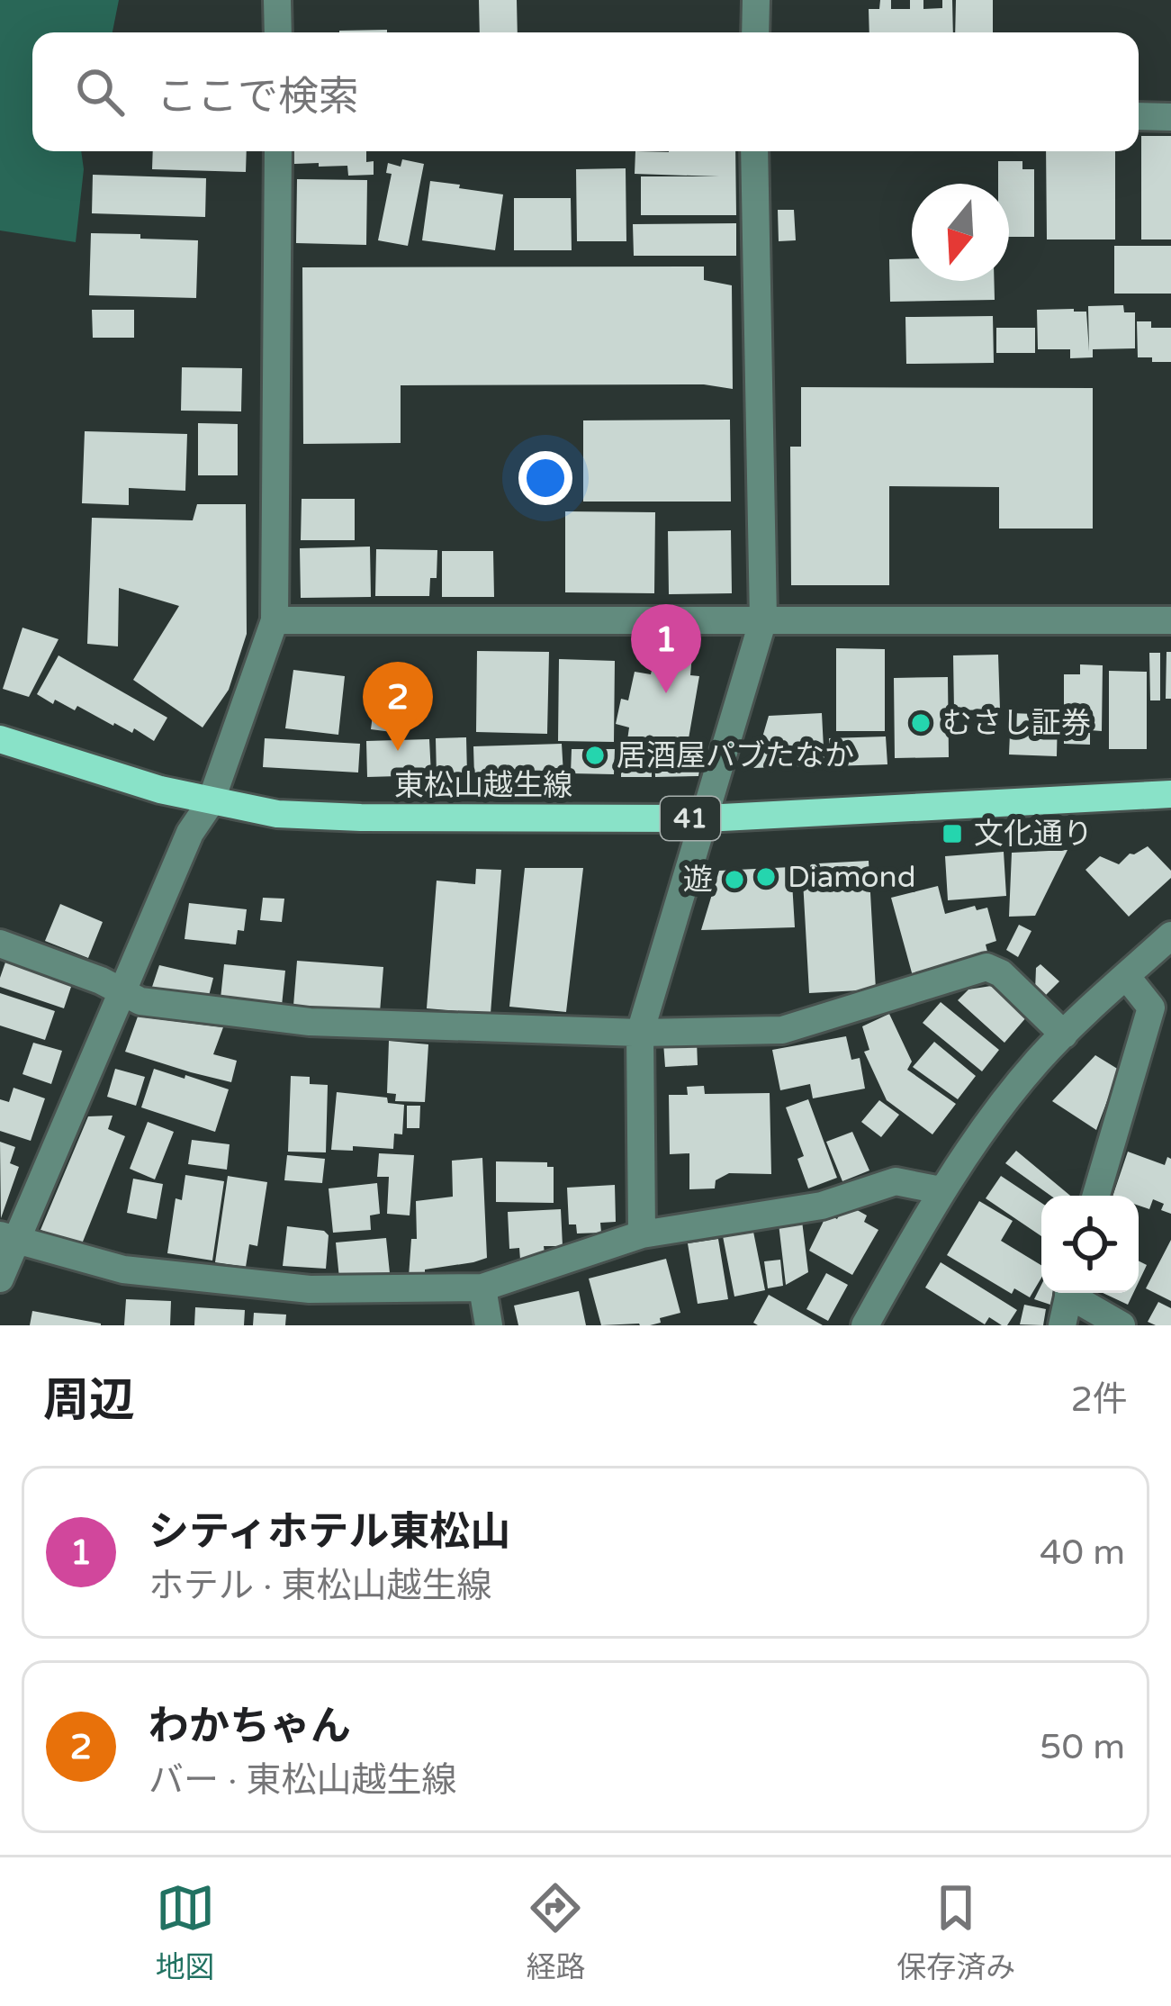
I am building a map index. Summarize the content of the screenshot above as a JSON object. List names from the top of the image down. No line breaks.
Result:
{"streets":{"main road":["東松山越生線","41"]},"places":{"other":["むさし証券","居酒屋パブたなか","Diamond","遊"],"transit":["文化通り"]},"north":"bottom","page":{"search":"ここで検索","pins":["1","2"],"heading":["周辺","2件"],"list":[{"mark":"1","name":"シティホテル東松山","note":"ホテル · 東松山越生線","value":"40 m"},{"mark":"2","name":"わかちゃん","note":"バー · 東松山越生線","value":"50 m"}],"nav":["地図","経路","保存済み"]}}
